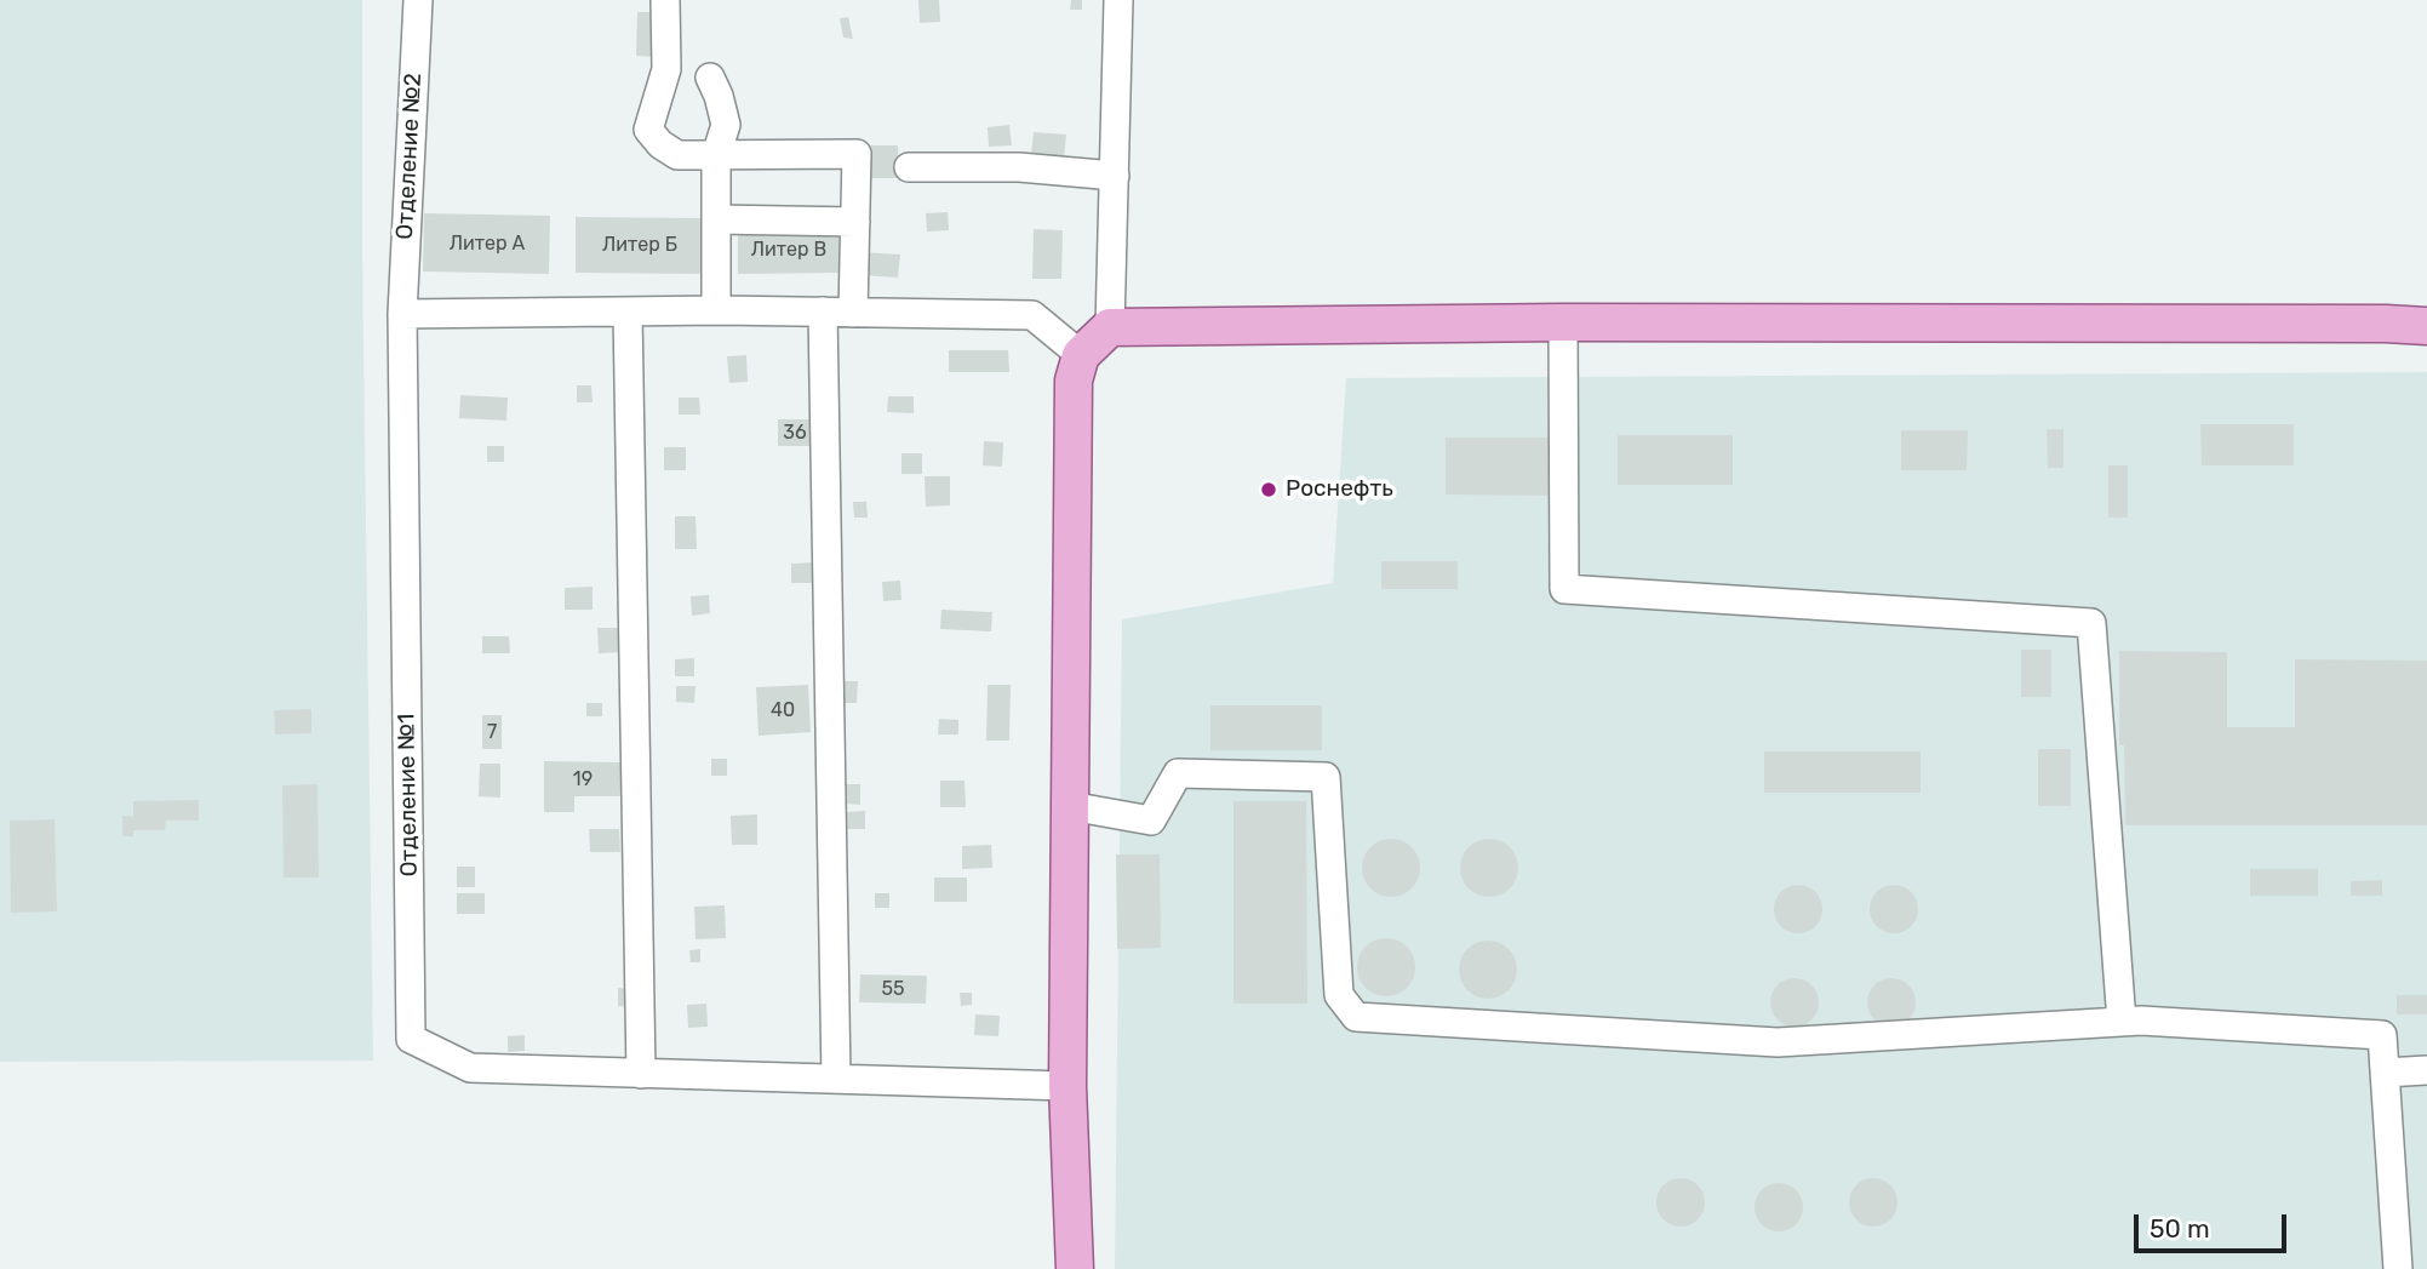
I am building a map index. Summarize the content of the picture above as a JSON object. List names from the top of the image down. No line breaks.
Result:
{"streets":{"street":["Отделение №2","Отделение №1"]},"crossings":[["Отделение №2","Отделение №1"]],"places":["Роснефть"],"house_numbers":["Литер А","Литер Б","Литер В","36","40","7","19","55"],"scale_bar":"50 m"}
